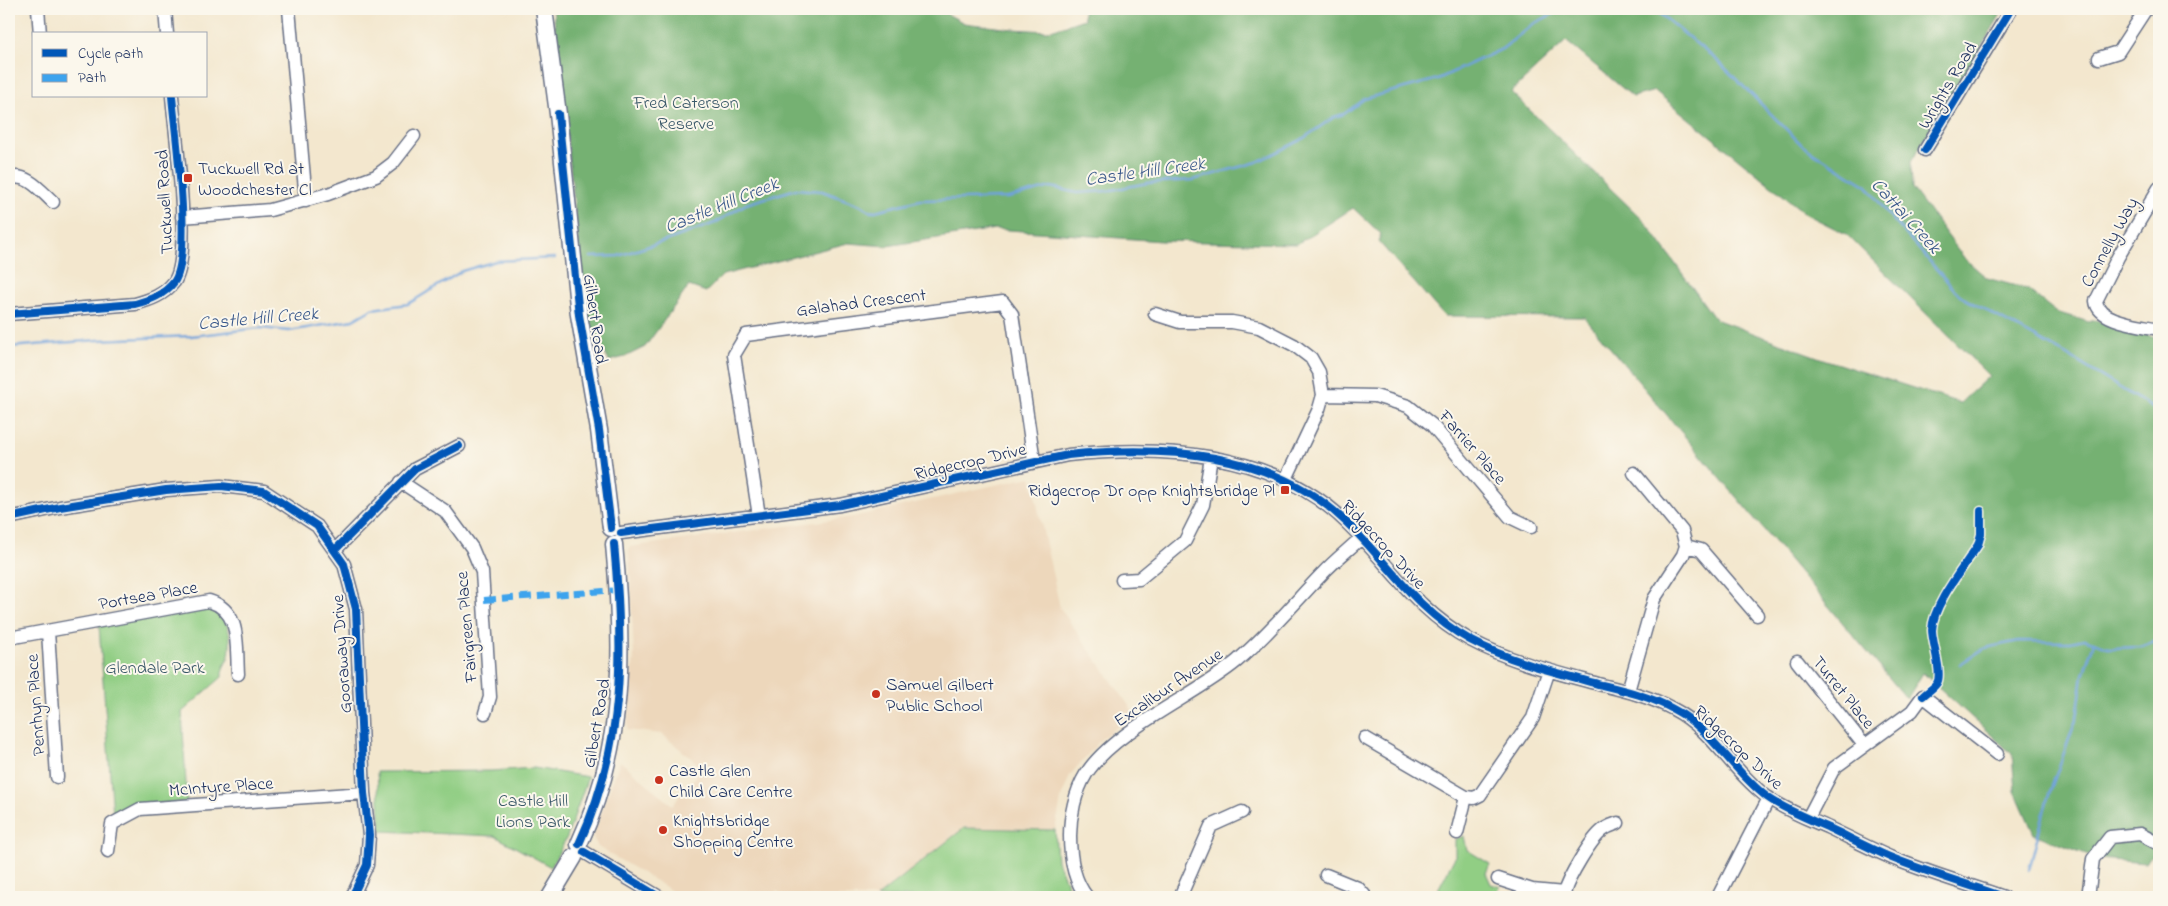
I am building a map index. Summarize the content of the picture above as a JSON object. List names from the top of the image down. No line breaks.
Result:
{"streets":{"main road":["Gilbert Road"],"street":["Wrights Road","Tuckwell Road","Connelly Way","Galahad Crescent","Farrier Place","Ridgecrop Drive","Portsea Place","Fairgreen Place","Gooraway Drive","Excalibur Avenue","Turret Place","Penrhyn Place","McIntyre Place"]},"crossings":[["Galahad Crescent","Ridgecrop Drive"],["Gilbert Road","Ridgecrop Drive"],["Ridgecrop Drive","Excalibur Avenue"],["Portsea Place","Penrhyn Place"],["Gooraway Drive","McIntyre Place"]],"water":["Castle Hill Creek","Cattai Creek"],"parks":["Fred Caterson Reserve","Glendale Park","Castle Hill Lions Park"],"places":{"transit":["Tuckwell Rd at Woodchester Cl","Ridgecrop Dr opp Knightsbridge Pl"],"other":["Samuel Gilbert Public School","Castle Glen Child Care Centre","Knightsbridge Shopping Centre"]},"legend":["Cycle path","Path"]}
